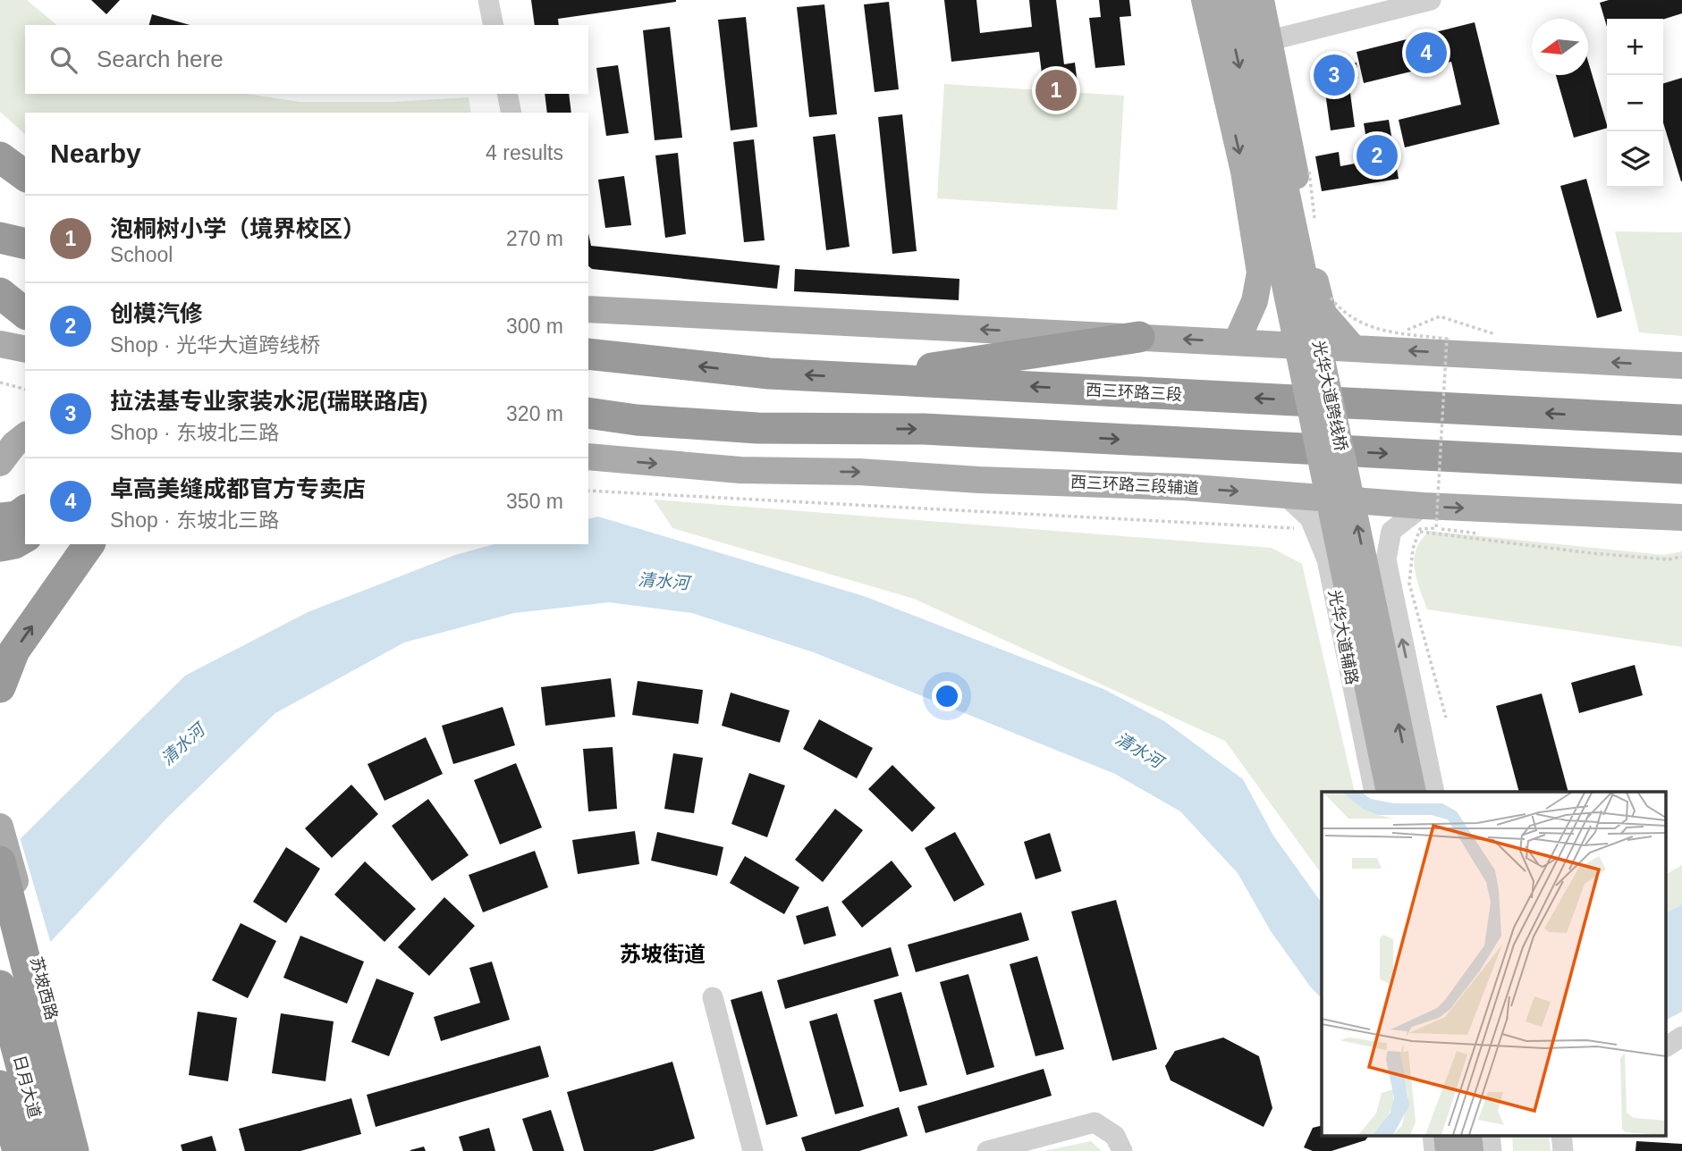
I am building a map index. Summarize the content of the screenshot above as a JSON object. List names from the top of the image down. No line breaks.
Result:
{"streets":{"highway":["西三环路三段","日月大道"],"main road":["光华大道跨线桥","西三环路三段辅道","苏坡西路"],"street":["光华大道辅路"]},"crossings":[["西三环路三段辅道","光华大道辅路"]],"districts":["苏坡街道"],"water":["清水河"],"north":"left","page":{"map_buttons":["+","−"],"search":"Search here","pins":["4","3","1","2"],"heading":["Nearby","4 results"],"list":[{"mark":"1","name":"泡桐树小学（境界校区）","note":"School","value":"270 m"},{"mark":"2","name":"创模汽修","note":"Shop · 光华大道跨线桥","value":"300 m"},{"mark":"3","name":"拉法基专业家装水泥(瑞联路店)","note":"Shop · 东坡北三路","value":"320 m"},{"mark":"4","name":"卓高美缝成都官方专卖店","note":"Shop · 东坡北三路","value":"350 m"}]}}
